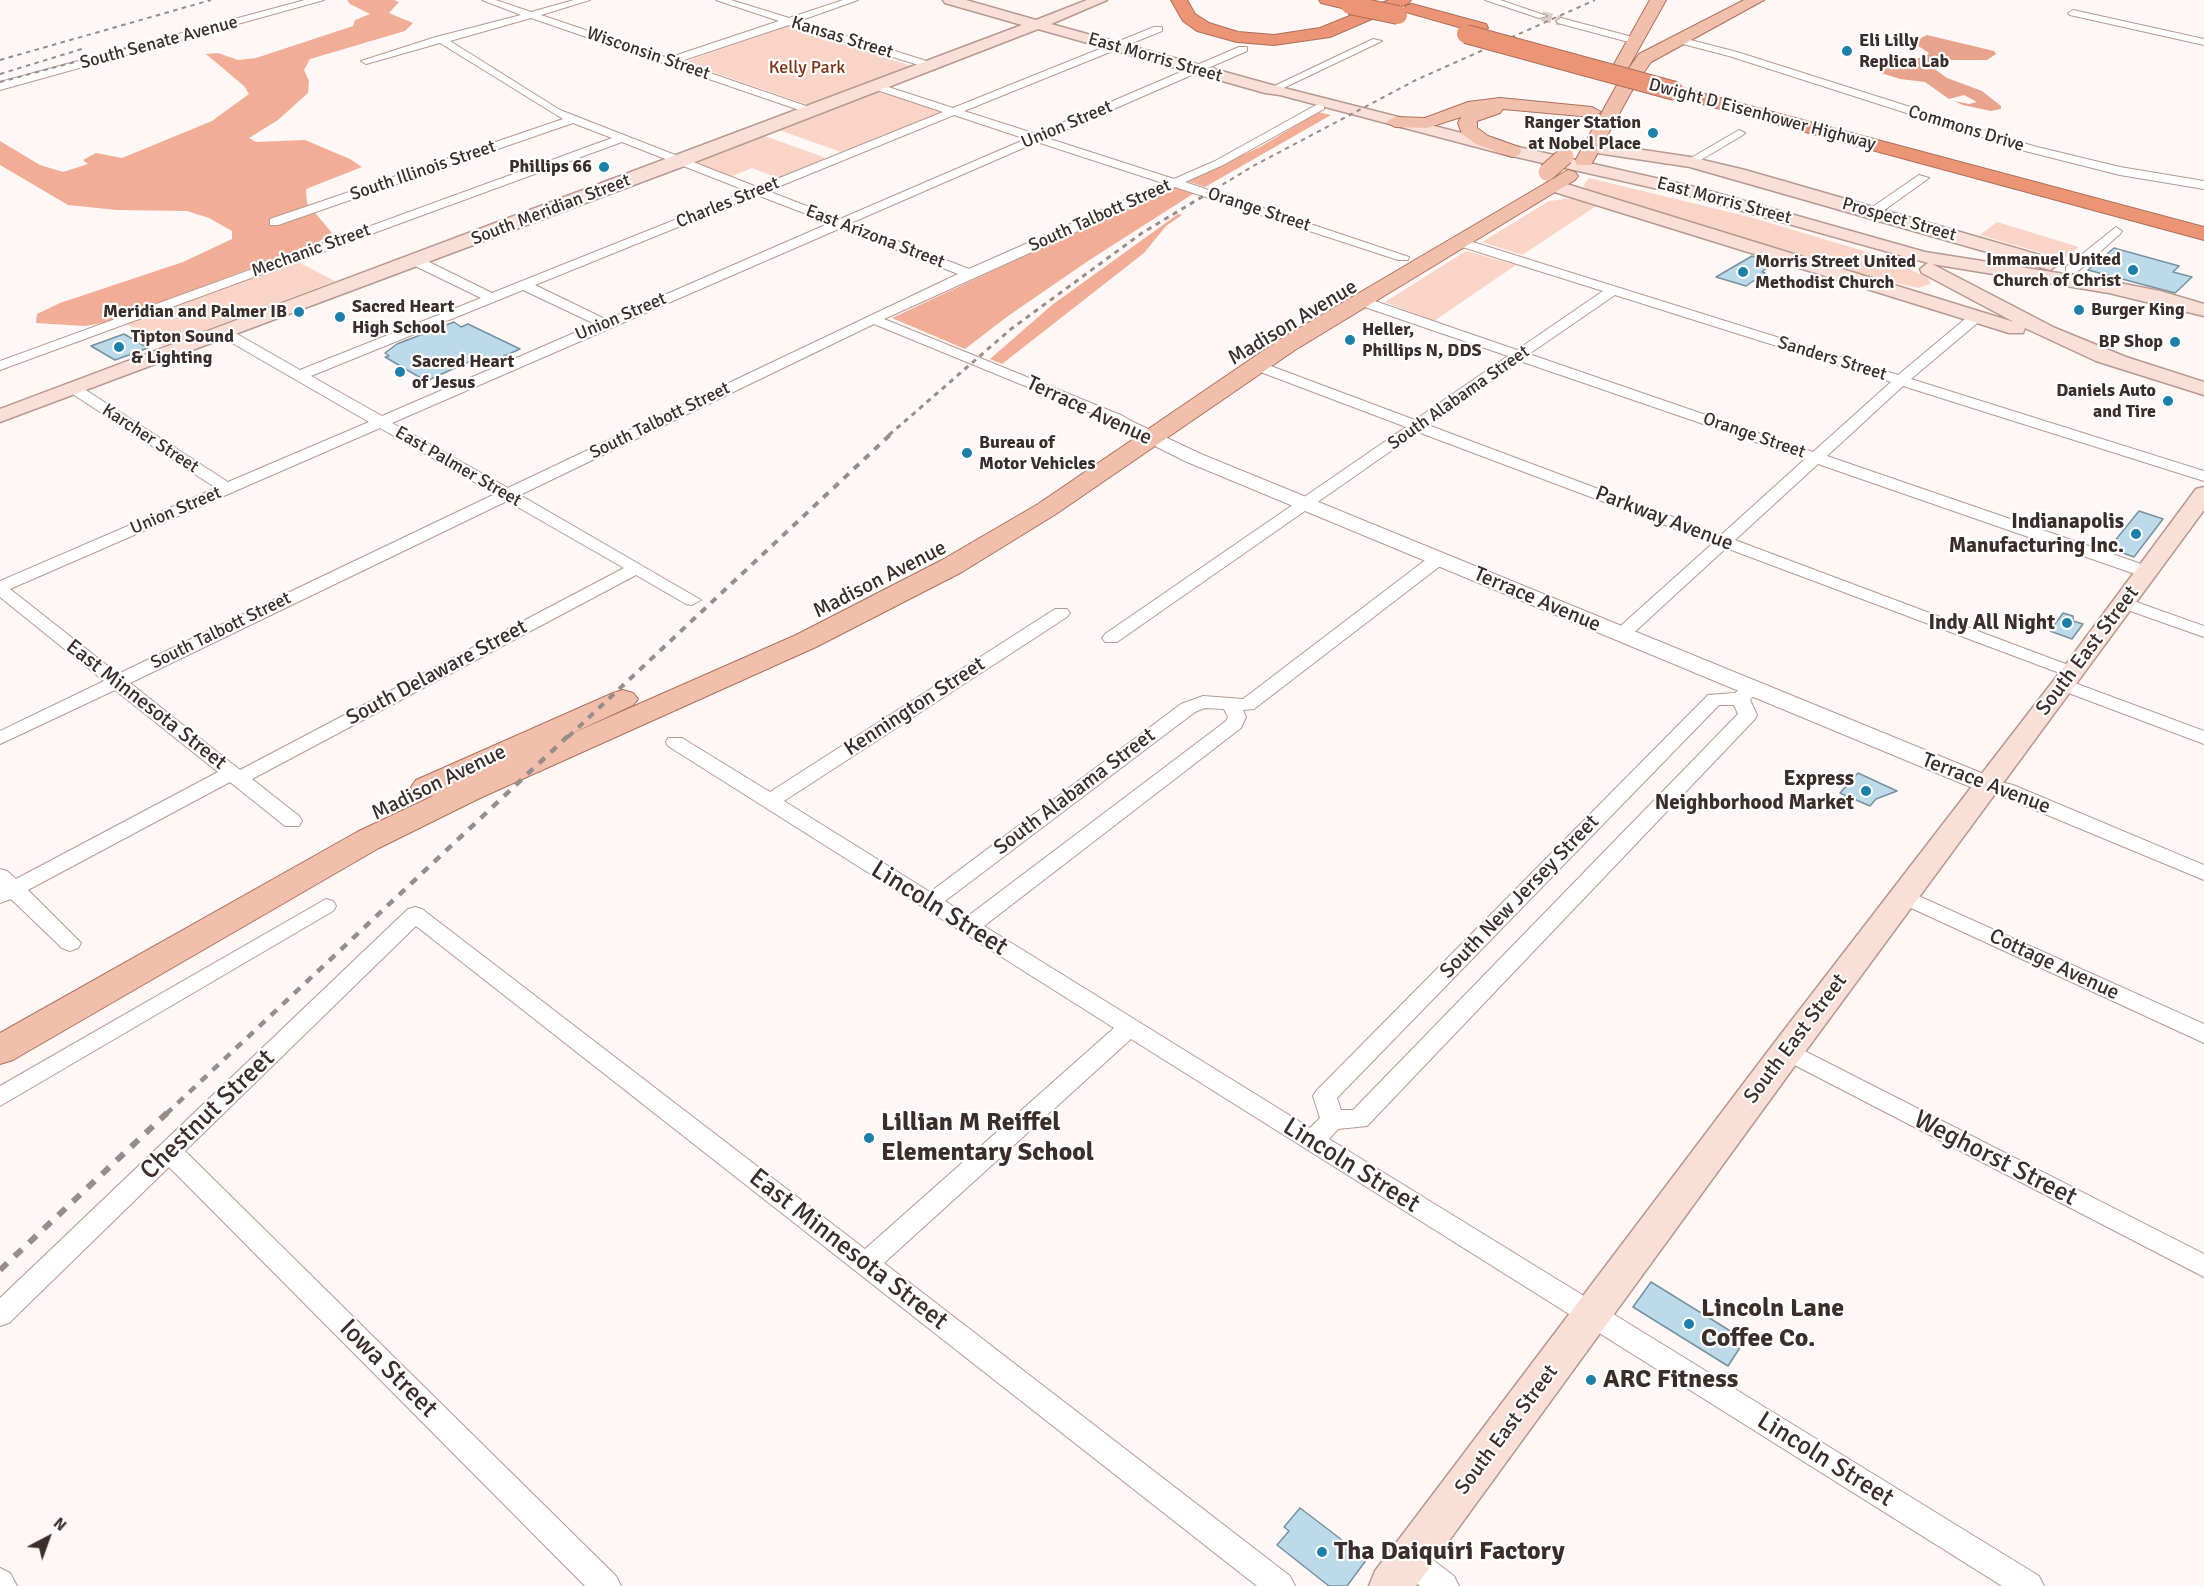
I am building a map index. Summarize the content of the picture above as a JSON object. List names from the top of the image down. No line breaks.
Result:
{"streets":{"highway":["Dwight D Eisenhower Highway"],"main road":["East Morris Street","South Meridian Street","Prospect Street","Madison Avenue","South East Street"],"street":["Kansas Street","South Senate Avenue","Wisconsin Street","Union Street","Commons Drive","South Illinois Street","Charles Street","Orange Street","South Talbott Street","East Arizona Street","Mechanic Street","Sanders Street","South Alabama Street","Terrace Avenue","Karcher Street","East Palmer Street","Parkway Avenue","South Delaware Street","East Minnesota Street","Kennington Street","South New Jersey Street","Lincoln Street","Cottage Avenue","Chestnut Street","Weghorst Street","Iowa Street"]},"crossings":[["Kansas Street","South Meridian Street"],["Wisconsin Street","South Meridian Street"],["East Morris Street","Union Street"],["East Morris Street","Charles Street"],["East Morris Street","South Meridian Street"],["East Morris Street","South Talbott Street"],["East Morris Street","Prospect Street"],["East Morris Street","Madison Avenue"],["Union Street","Orange Street"],["Union Street","East Arizona Street"],["Union Street","Karcher Street"],["Union Street","East Palmer Street"],["Union Street","East Minnesota Street"],["Commons Drive","Madison Avenue"],["South Illinois Street","East Arizona Street"],["Charles Street","Orange Street"],["Charles Street","East Arizona Street"],["Charles Street","East Palmer Street"],["South Meridian Street","Orange Street"],["South Meridian Street","East Arizona Street"],["South Meridian Street","Karcher Street"],["South Meridian Street","East Palmer Street"],["Orange Street","South Talbott Street"],["Orange Street","Madison Avenue"],["Orange Street","South Alabama Street"],["Orange Street","South East Street"],["South Talbott Street","East Arizona Street"],["South Talbott Street","Terrace Avenue"],["South Talbott Street","East Palmer Street"],["South Talbott Street","East Minnesota Street"],["Prospect Street","Madison Avenue"],["East Arizona Street","Mechanic Street"],["Madison Avenue","Sanders Street"],["Madison Avenue","Terrace Avenue"],["Madison Avenue","Parkway Avenue"],["Sanders Street","South Alabama Street"],["Sanders Street","South East Street"],["South Alabama Street","Terrace Avenue"],["South Alabama Street","Parkway Avenue"],["South Alabama Street","Lincoln Street"],["Terrace Avenue","South East Street"],["Terrace Avenue","South New Jersey Street"],["East Palmer Street","South Delaware Street"],["Parkway Avenue","South East Street"],["South East Street","Lincoln Street"],["South East Street","Cottage Avenue"],["South East Street","Weghorst Street"],["South Delaware Street","East Minnesota Street"],["East Minnesota Street","Chestnut Street"],["Kennington Street","Lincoln Street"],["Chestnut Street","Iowa Street"]],"parks":["Kelly Park"],"places":["Eli Lilly Replica Lab","Ranger Station at Nobel Place","Phillips 66","Immanuel United Church of Christ","Morris Street United Methodist Church","Burger King","Meridian and Palmer IB","Sacred Heart High School","Heller, Phillips N, DDS","BP Shop","Tipton Sound & Lighting","Sacred Heart of Jesus","Daniels Auto and Tire","Bureau of Motor Vehicles","Indianapolis Manufacturing Inc.","Indy All Night","Express Neighborhood Market","Lillian M Reiffel Elementary School","Lincoln Lane Coffee Co.","ARC Fitness","Tha Daiquiri Factory"],"north":"top right"}
